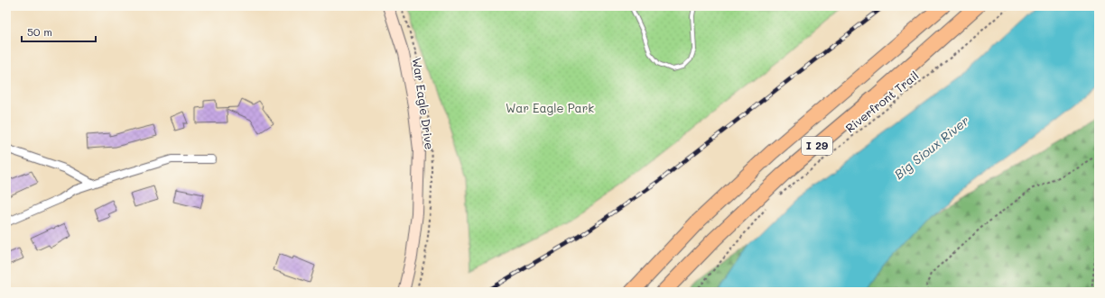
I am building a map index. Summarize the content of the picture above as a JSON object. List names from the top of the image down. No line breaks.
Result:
{"streets":{"highway":["I 29"],"main road":["War Eagle Drive"],"path":["Riverfront Trail"]},"water":["Big Sioux River"],"parks":["War Eagle Park"],"scale_bar":"50 m"}
